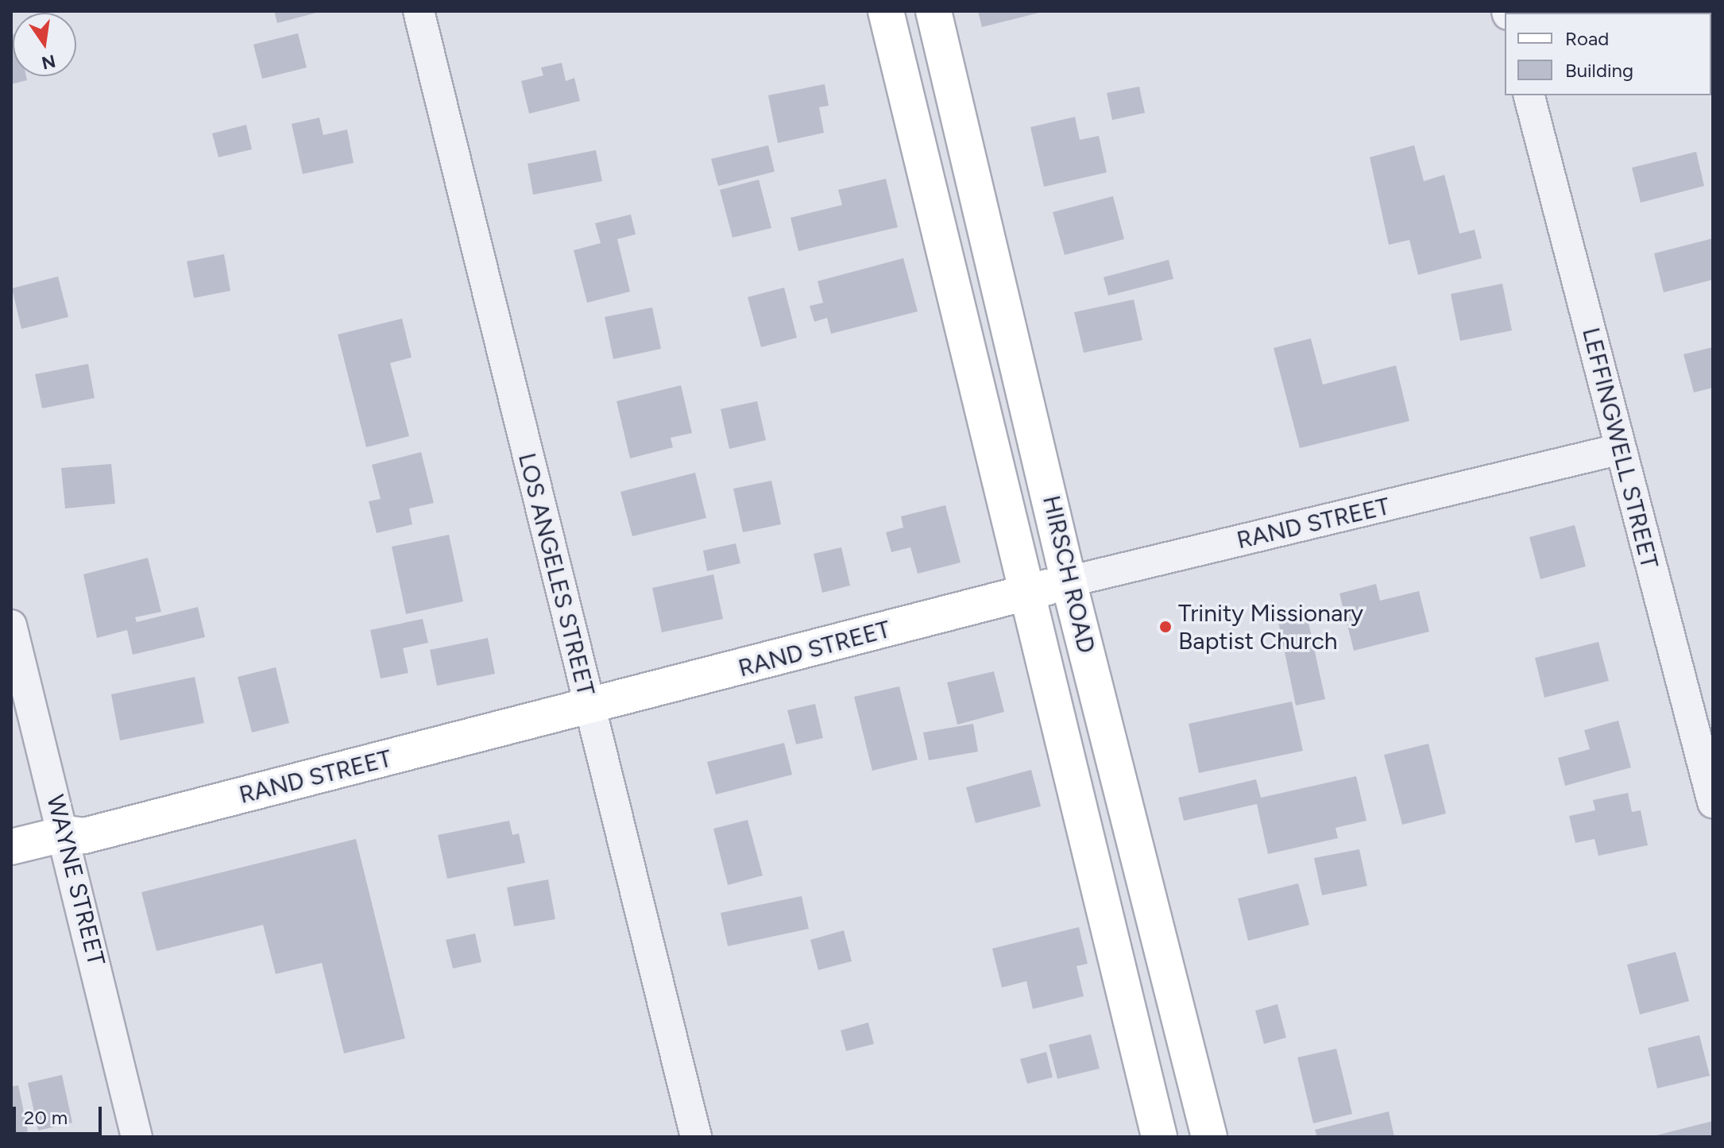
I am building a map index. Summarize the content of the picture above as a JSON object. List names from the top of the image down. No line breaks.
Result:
{"streets":{"main road":["RAND STREET","HIRSCH ROAD"],"street":["LEFFINGWELL STREET","LOS ANGELES STREET","WAYNE STREET"]},"crossings":[["LEFFINGWELL STREET","RAND STREET"],["RAND STREET","LOS ANGELES STREET"],["RAND STREET","HIRSCH ROAD"],["RAND STREET","WAYNE STREET"]],"places":["Trinity Missionary Baptist Church"],"legend":["Road","Building"],"scale_bar":"20 m","north":"bottom"}
